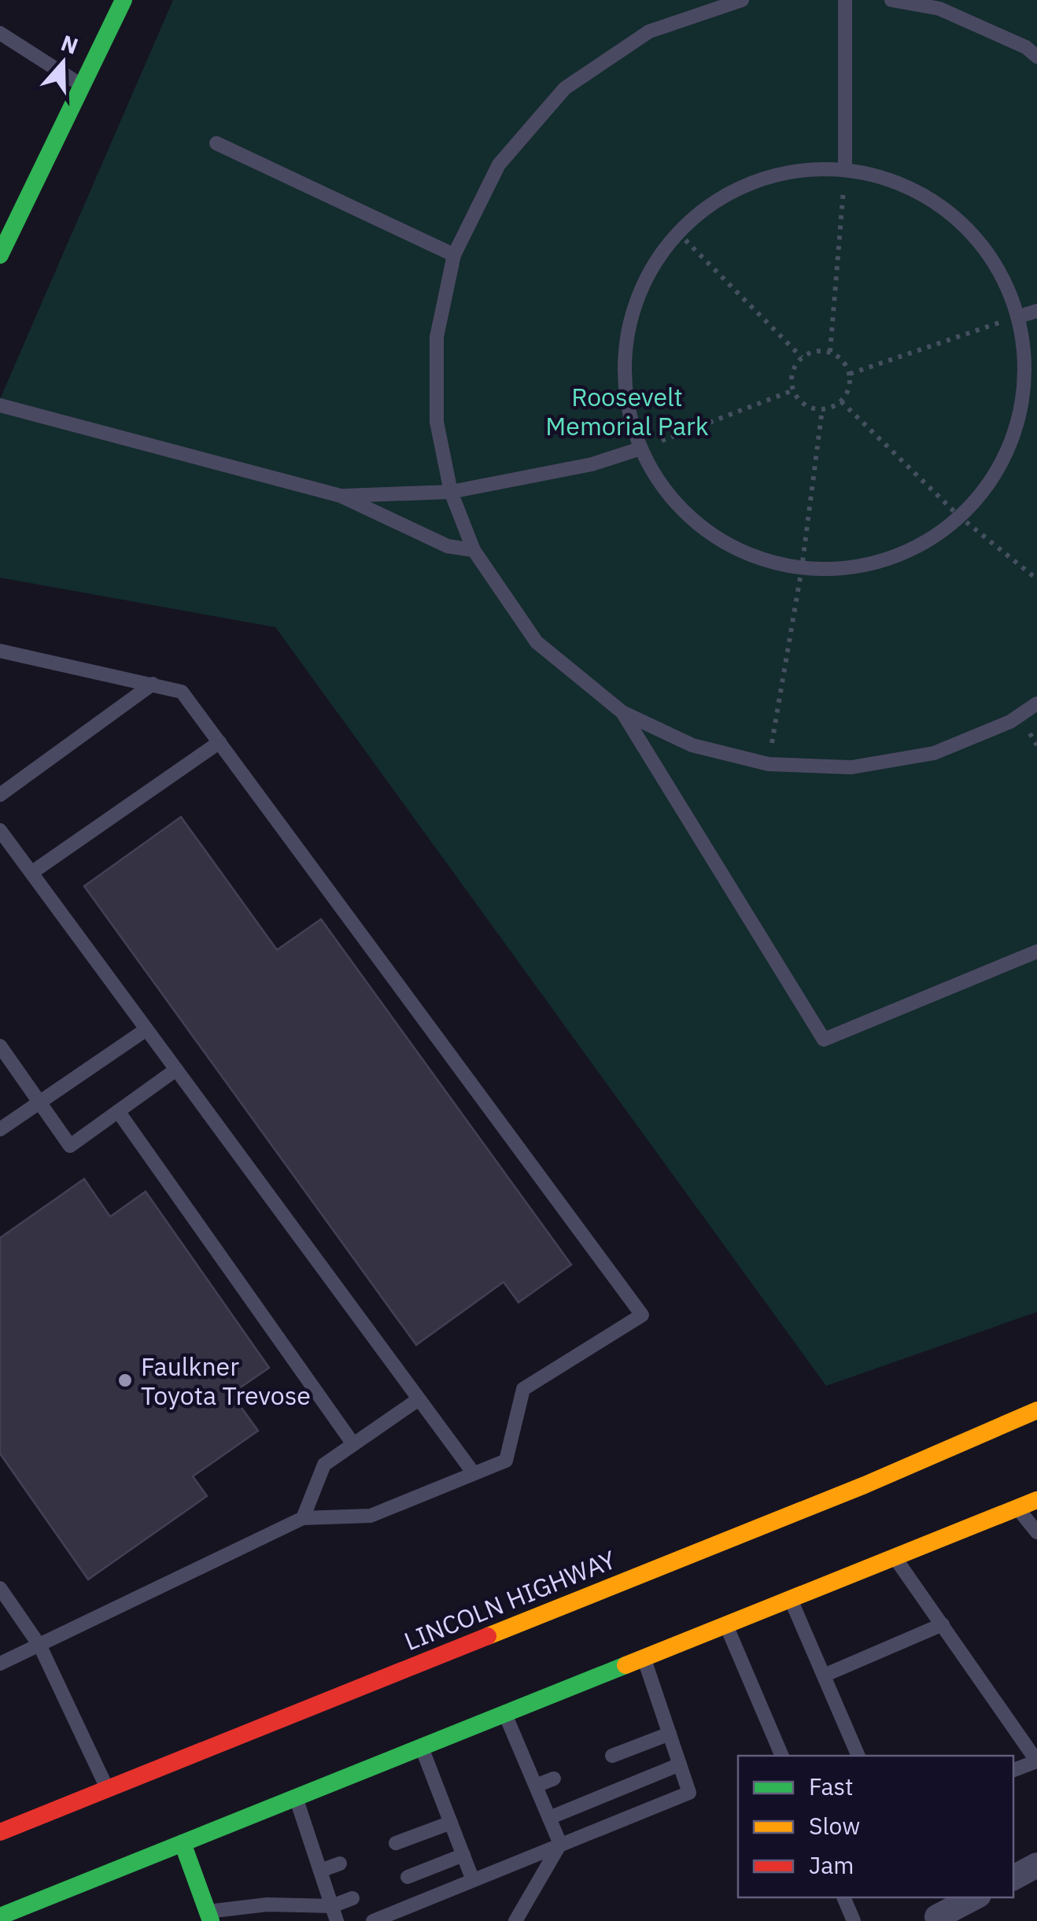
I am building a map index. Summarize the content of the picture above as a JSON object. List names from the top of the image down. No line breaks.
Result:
{"streets":{"main road":["LINCOLN HIGHWAY"]},"parks":["Roosevelt Memorial Park"],"places":["Faulkner Toyota Trevose"],"legend":["Fast","Slow","Jam"],"north":"top"}
